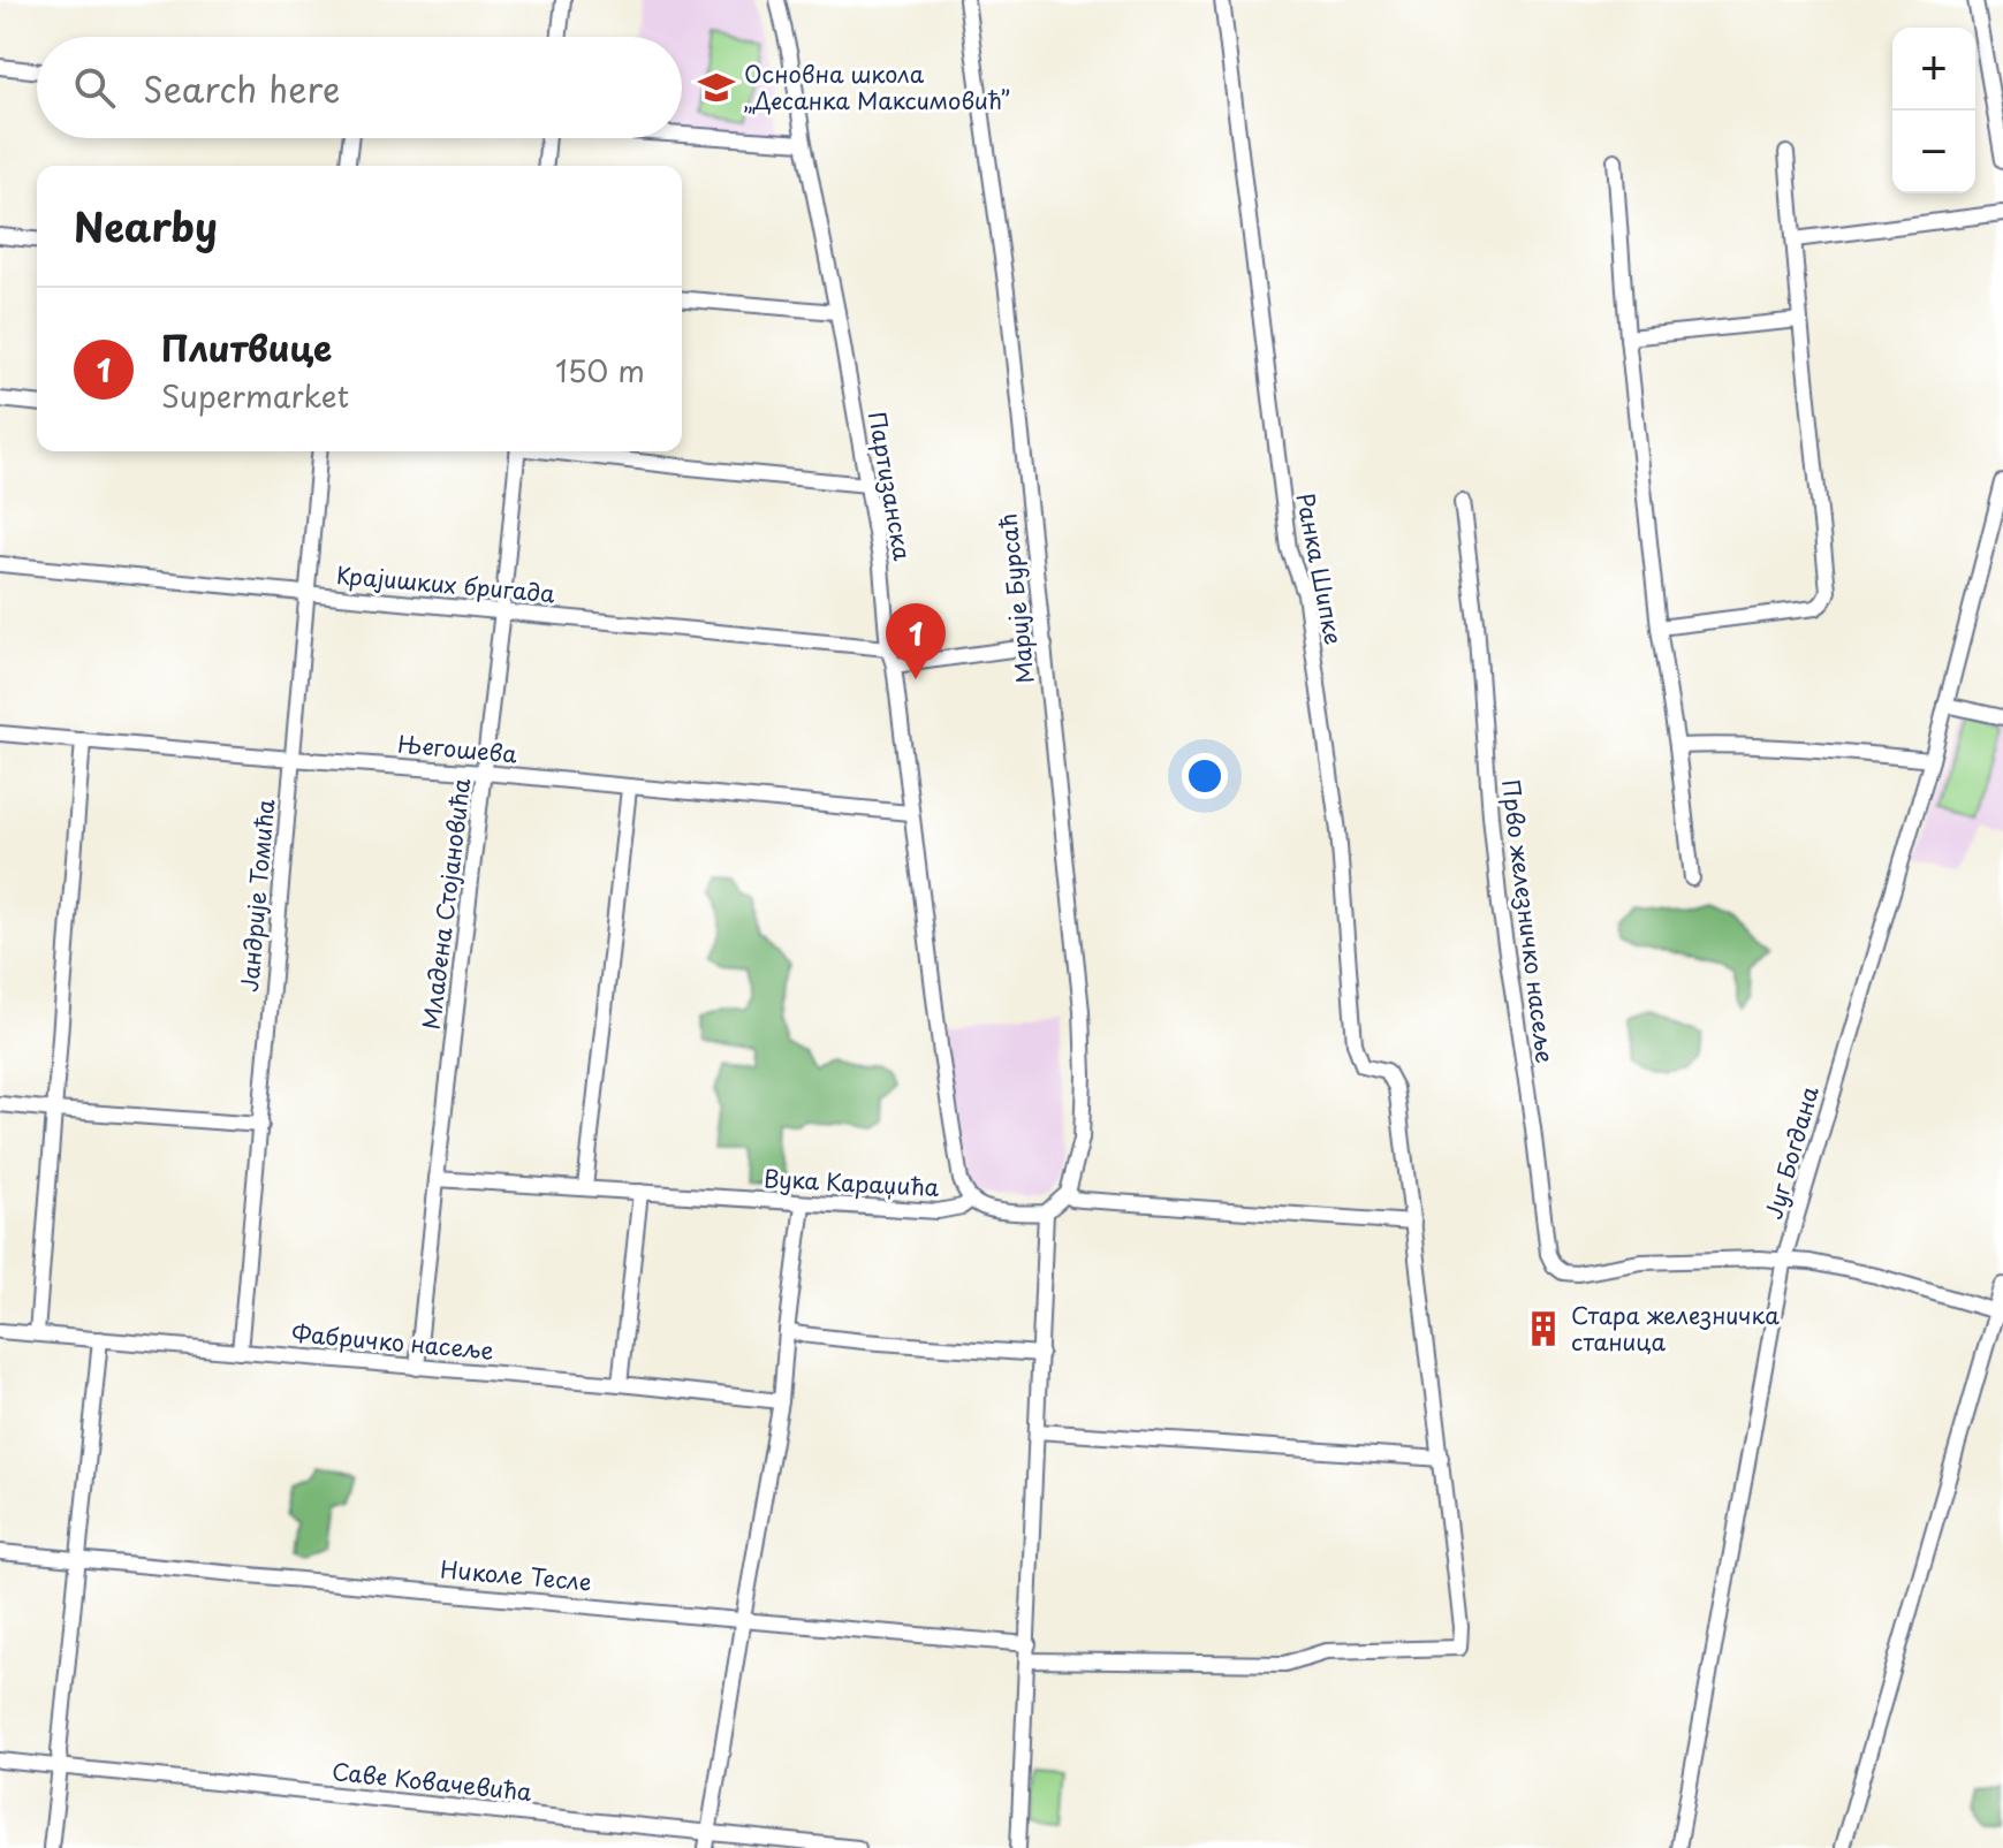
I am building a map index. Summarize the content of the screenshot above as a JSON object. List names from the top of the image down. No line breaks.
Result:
{"streets":{"street":["Партизанска","Ранка Шипке","Крајишких бригада","Марије Бурсаћ","Његошева","Јандрије Томића","Младена Стојановића","Прво железничко насеље","Југ Богдана","Вука Караџића","Фабричко насеље","Николе Тесле","Саве Ковачевића"]},"crossings":[["Партизанска","Крајишких бригада"],["Партизанска","Његошева"],["Партизанска","Вука Караџића"],["Крајишких бригада","Јандрије Томића"],["Крајишких бригада","Младена Стојановића"],["Његошева","Јандрије Томића"],["Његошева","Младена Стојановића"],["Јандрије Томића","Фабричко насеље"],["Младена Стојановића","Вука Караџића"],["Младена Стојановића","Фабричко насеље"],["Прво железничко насеље","Југ Богдана"]],"places":{"school or university":["Основна школа „Десанка Максимовић”"],"building":["Стара железничка станица"]},"page":{"map_buttons":["+","−"],"search":"Search here","heading":"Nearby","list":[{"mark":"1","name":"Плитвице","note":"Supermarket","value":"150 m"}],"pins":"1"}}
